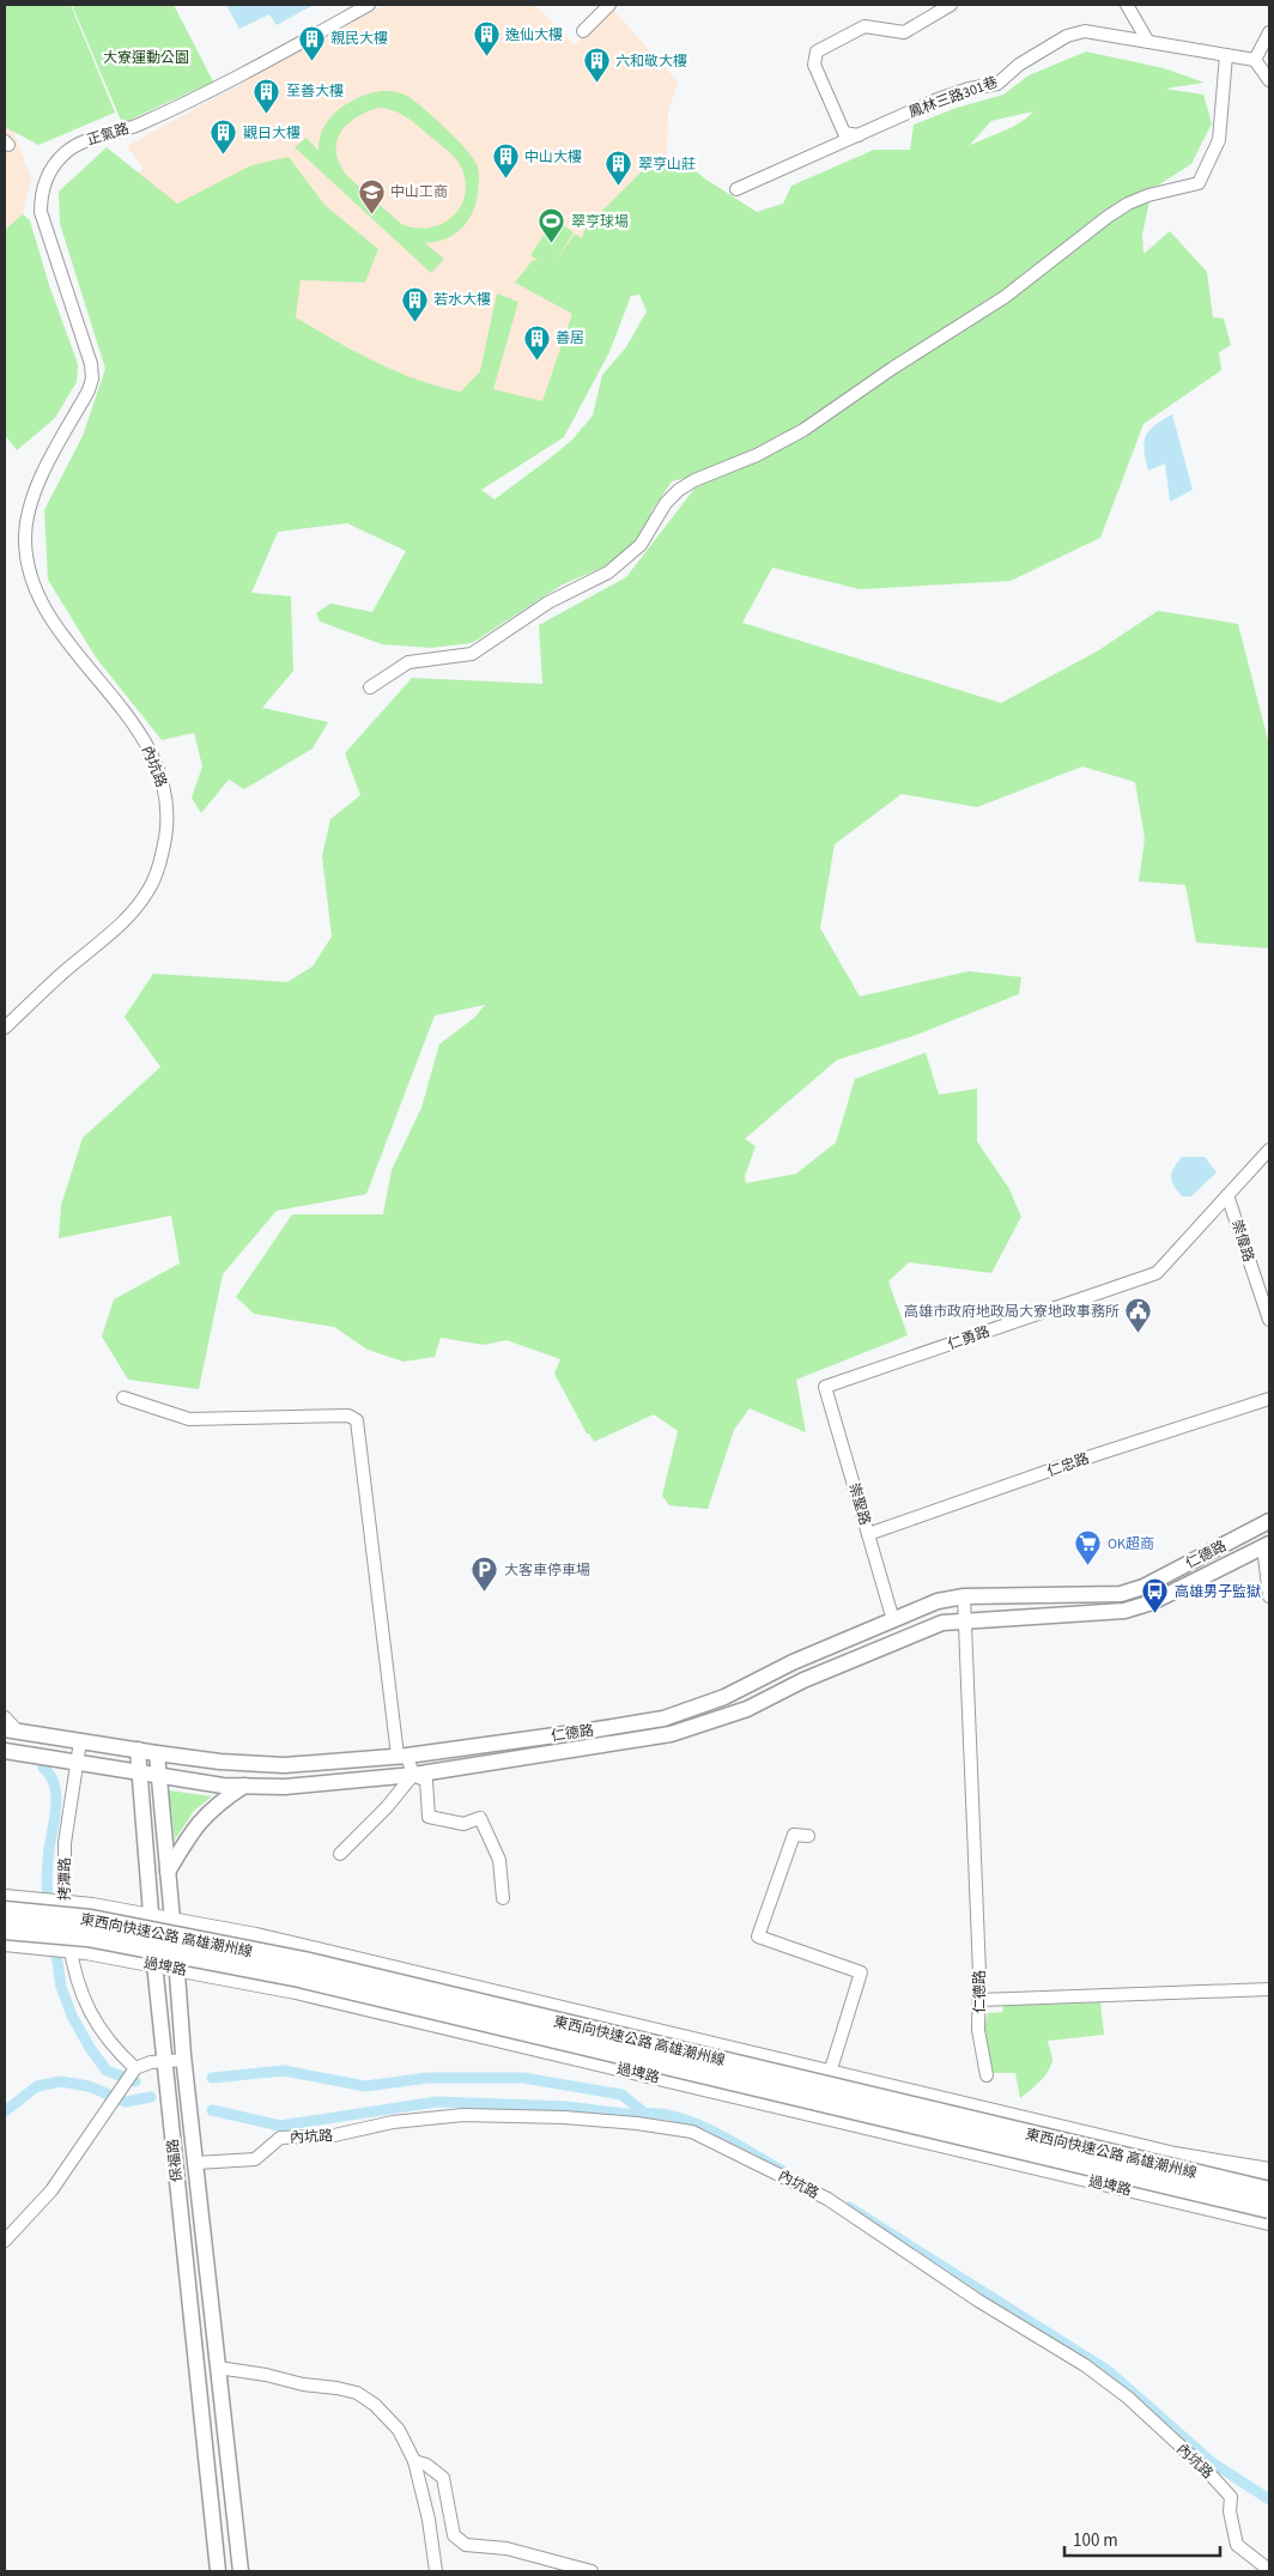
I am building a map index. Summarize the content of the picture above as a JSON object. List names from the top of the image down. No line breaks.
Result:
{"streets":{"highway":["東西向快速公路 高雄潮州線"],"main road":["過埤路"],"street":["鳳林三路301巷","正氣路","內坑路","崇偉路","仁勇路","仁忠路","崇聖路","仁德路","拷潭路","保福路"]},"crossings":[["正氣路","內坑路"],["內坑路","保福路"],["崇偉路","仁勇路"],["仁勇路","崇聖路"],["仁忠路","崇聖路"],["崇聖路","仁德路"],["仁德路","保福路"],["拷潭路","過埤路"],["過埤路","保福路"]],"parks":["大寮運動公園"],"places":{"building":["逸仙大樓","親民大樓","六和敬大樓","至善大樓","觀日大樓","中山大樓","翠亨山莊","若水大樓","善居"],"school or university":["中山工商"],"sports":["翠亨球場"],"public building":["高雄市政府地政局大寮地政事務所"],"supermarket":["OK超商"],"parking":["大客車停車場"],"bus stop":["高雄男子監獄"]},"scale_bar":"100 m"}
